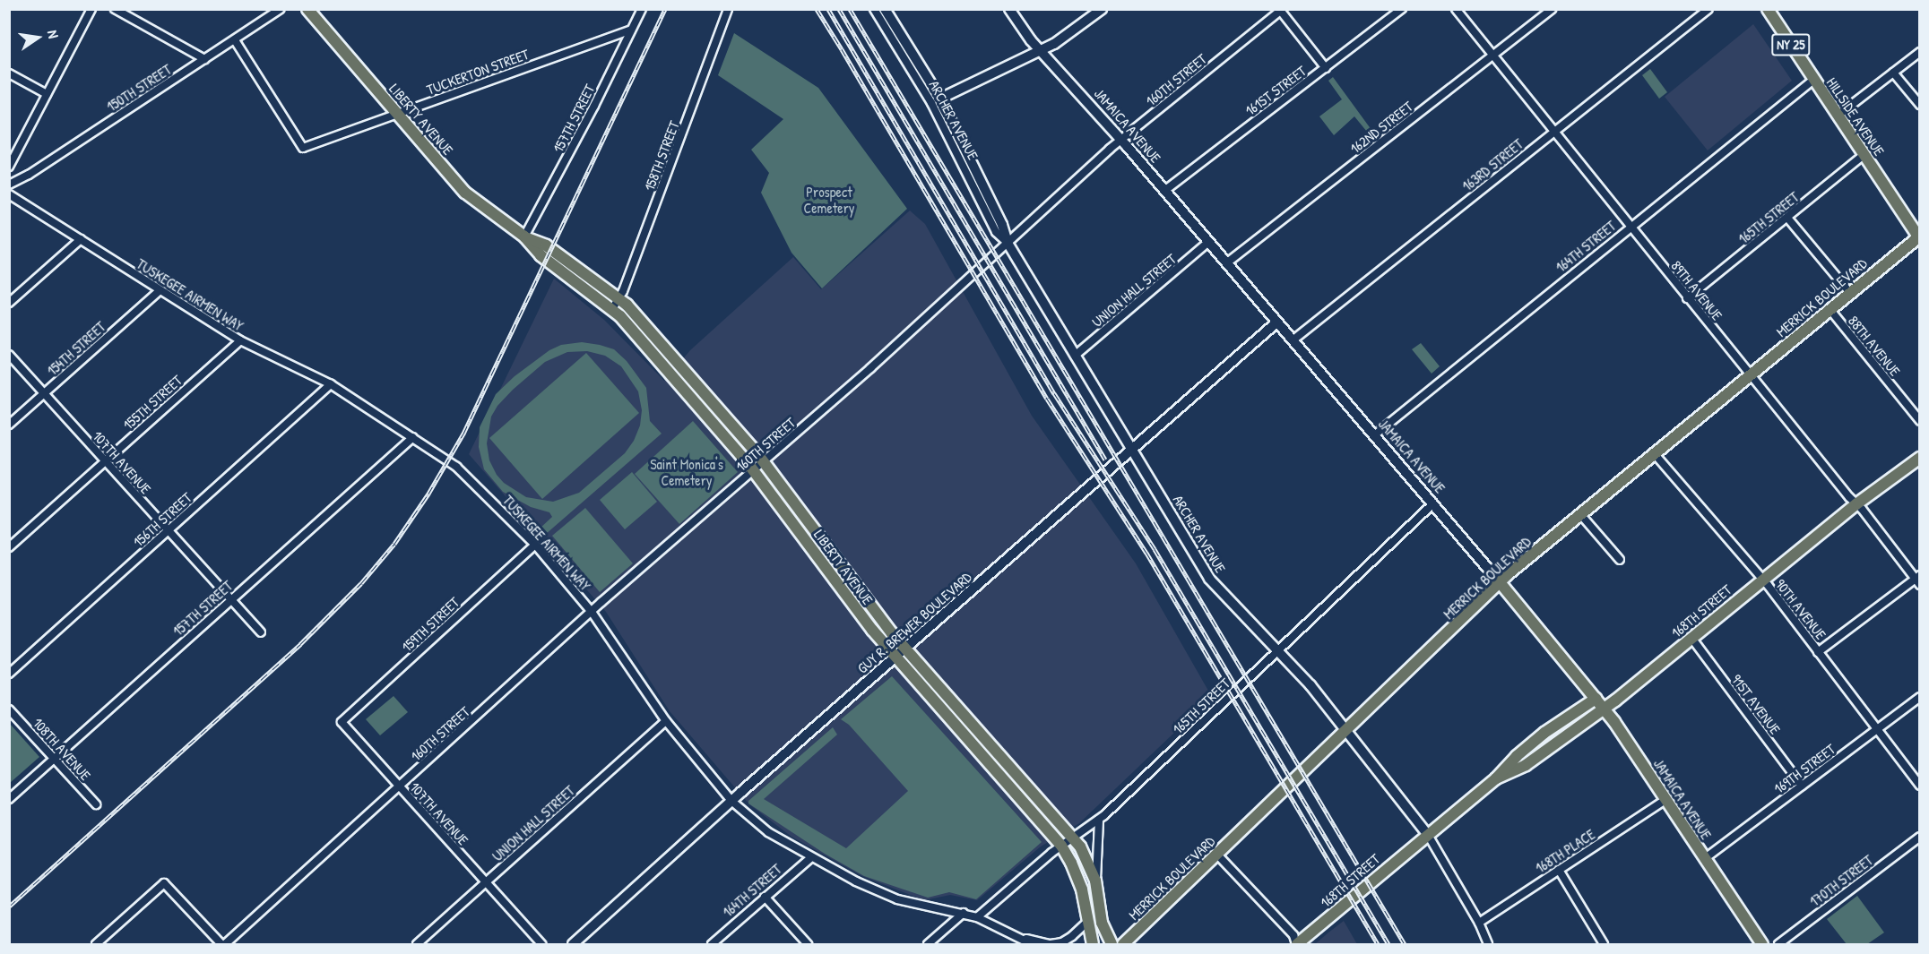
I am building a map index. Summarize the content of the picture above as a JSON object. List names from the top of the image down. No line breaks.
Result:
{"streets":{"main road":["NY 25","HILLSIDE AVENUE","LIBERTY AVENUE","ARCHER AVENUE","JAMAICA AVENUE","MERRICK BOULEVARD","168TH STREET","GUY R. BREWER BOULEVARD"],"street":["TUCKERTON STREET","160TH STREET","150TH STREET","161ST STREET","157TH STREET","162ND STREET","158TH STREET","163RD STREET","165TH STREET","164TH STREET","UNION HALL STREET","89TH AVENUE","TUSKEGEE AIRMEN WAY","88TH AVENUE","154TH STREET","155TH STREET","107TH AVENUE","156TH STREET","90TH AVENUE","159TH STREET","91ST AVENUE","108TH AVENUE","169TH STREET","168TH PLACE","170TH STREET"]},"crossings":[["TUCKERTON STREET","150TH STREET"],["TUCKERTON STREET","157TH STREET"],["TUCKERTON STREET","LIBERTY AVENUE"],["160TH STREET","LIBERTY AVENUE"],["160TH STREET","ARCHER AVENUE"],["160TH STREET","JAMAICA AVENUE"],["160TH STREET","TUSKEGEE AIRMEN WAY"],["160TH STREET","107TH AVENUE"],["161ST STREET","JAMAICA AVENUE"],["HILLSIDE AVENUE","165TH STREET"],["HILLSIDE AVENUE","164TH STREET"],["HILLSIDE AVENUE","MERRICK BOULEVARD"],["157TH STREET","LIBERTY AVENUE"],["157TH STREET","TUSKEGEE AIRMEN WAY"],["157TH STREET","107TH AVENUE"],["157TH STREET","108TH AVENUE"],["LIBERTY AVENUE","158TH STREET"],["LIBERTY AVENUE","165TH STREET"],["LIBERTY AVENUE","TUSKEGEE AIRMEN WAY"],["LIBERTY AVENUE","GUY R. BREWER BOULEVARD"],["ARCHER AVENUE","165TH STREET"],["ARCHER AVENUE","UNION HALL STREET"],["ARCHER AVENUE","MERRICK BOULEVARD"],["ARCHER AVENUE","168TH STREET"],["ARCHER AVENUE","GUY R. BREWER BOULEVARD"],["JAMAICA AVENUE","162ND STREET"],["JAMAICA AVENUE","163RD STREET"],["JAMAICA AVENUE","165TH STREET"],["JAMAICA AVENUE","164TH STREET"],["JAMAICA AVENUE","UNION HALL STREET"],["JAMAICA AVENUE","MERRICK BOULEVARD"],["JAMAICA AVENUE","168TH STREET"],["JAMAICA AVENUE","GUY R. BREWER BOULEVARD"],["JAMAICA AVENUE","169TH STREET"],["JAMAICA AVENUE","168TH PLACE"],["162ND STREET","89TH AVENUE"],["163RD STREET","89TH AVENUE"],["165TH STREET","89TH AVENUE"],["165TH STREET","TUSKEGEE AIRMEN WAY"],["165TH STREET","88TH AVENUE"],["164TH STREET","89TH AVENUE"],["164TH STREET","TUSKEGEE AIRMEN WAY"],["UNION HALL STREET","TUSKEGEE AIRMEN WAY"],["UNION HALL STREET","107TH AVENUE"],["89TH AVENUE","MERRICK BOULEVARD"],["89TH AVENUE","168TH STREET"],["TUSKEGEE AIRMEN WAY","154TH STREET"],["TUSKEGEE AIRMEN WAY","155TH STREET"],["TUSKEGEE AIRMEN WAY","156TH STREET"],["TUSKEGEE AIRMEN WAY","GUY R. BREWER BOULEVARD"],["TUSKEGEE AIRMEN WAY","159TH STREET"],["MERRICK BOULEVARD","88TH AVENUE"],["MERRICK BOULEVARD","90TH AVENUE"],["154TH STREET","107TH AVENUE"],["155TH STREET","107TH AVENUE"],["107TH AVENUE","156TH STREET"],["107TH AVENUE","159TH STREET"],["90TH AVENUE","168TH STREET"],["90TH AVENUE","169TH STREET"],["168TH STREET","91ST AVENUE"],["91ST AVENUE","169TH STREET"]],"parks":["Prospect Cemetery","Saint Monica's Cemetery"],"north":"right"}
